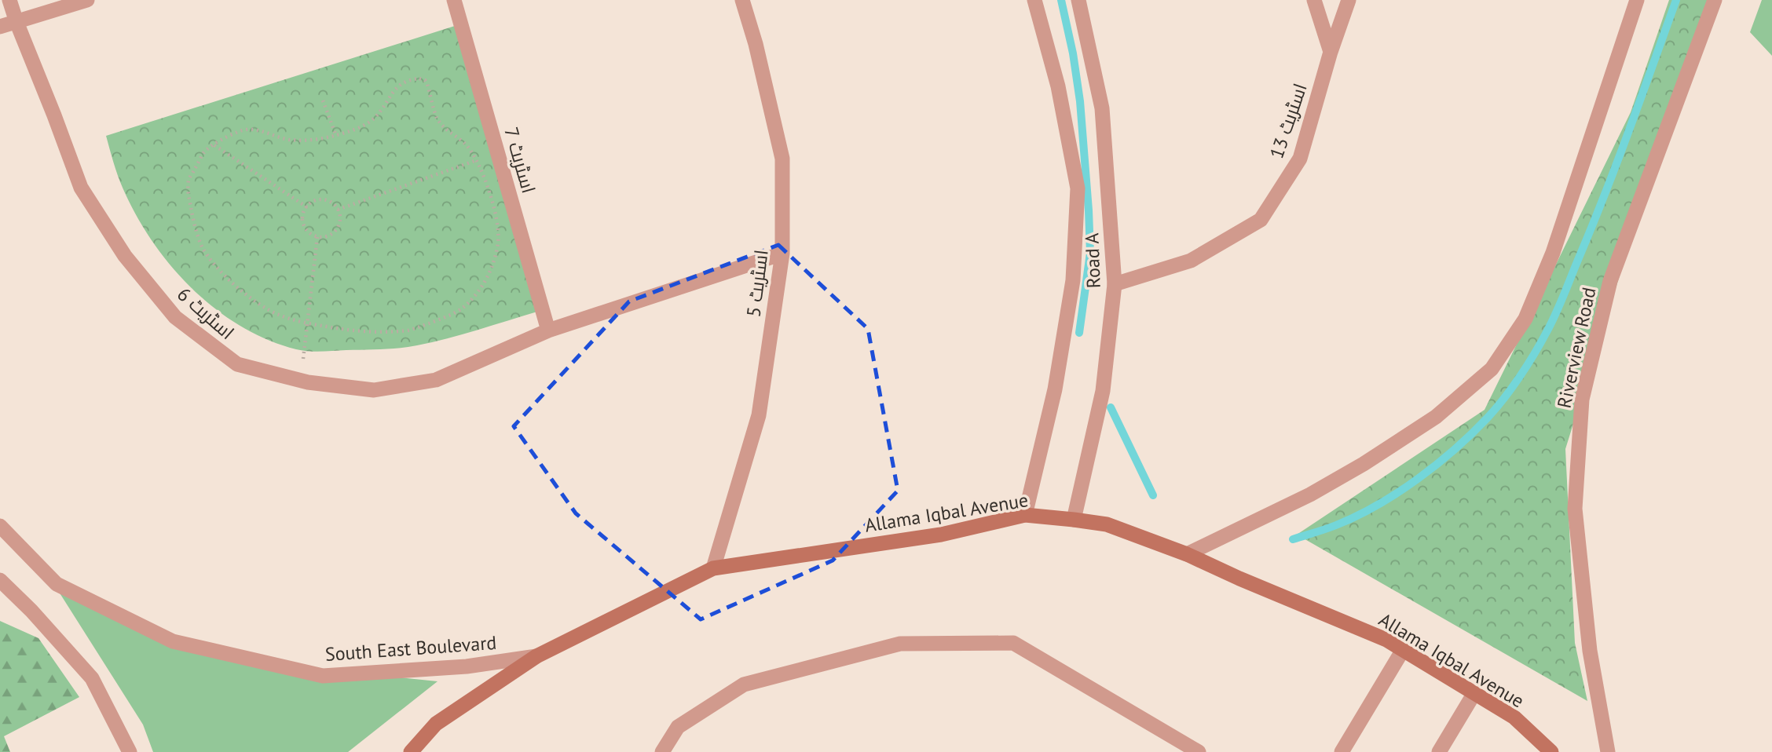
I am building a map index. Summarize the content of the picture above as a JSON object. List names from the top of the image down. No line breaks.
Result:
{"streets":{"main road":["Allama Iqbal Avenue"],"street":["اسٹریٹ 13","اسٹریٹ 7","Road A","اسٹریٹ 5","اسٹریٹ 6","Riverview Road","South East Boulevard"]},"crossings":[["اسٹریٹ 13","Road A"],["اسٹریٹ 7","اسٹریٹ 6"],["Road A","Allama Iqbal Avenue"],["اسٹریٹ 5","اسٹریٹ 6"],["اسٹریٹ 5","Allama Iqbal Avenue"],["Allama Iqbal Avenue","South East Boulevard"]]}
